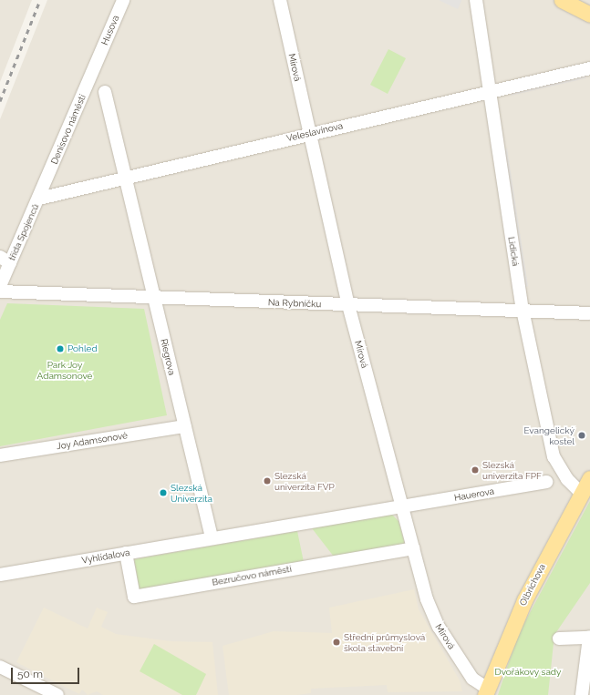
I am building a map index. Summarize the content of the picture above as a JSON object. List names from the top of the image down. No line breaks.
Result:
{"streets":{"main road":["Olbrichova"],"street":["Husova","Mírová","Denisovo náměstí","Veleslavínova","třída Spojenců","Lidická","Na Rybníčku","Riegrova","Joy Adamsonové","Hauerova","Vyhlídalova","Bezručovo náměstí"]},"crossings":[["Husova","Denisovo náměstí"],["Mírová","Veleslavínova"],["Mírová","Na Rybníčku"],["Mírová","Hauerova"],["Mírová","Bezručovo náměstí"],["Mírová","Olbrichova"],["Denisovo náměstí","Veleslavínova"],["Denisovo náměstí","třída Spojenců"],["Veleslavínova","třída Spojenců"],["Veleslavínova","Lidická"],["Veleslavínova","Riegrova"],["Lidická","Na Rybníčku"],["Lidická","Olbrichova"],["Na Rybníčku","Riegrova"],["Riegrova","Joy Adamsonové"],["Riegrova","Vyhlídalova"],["Vyhlídalova","Bezručovo náměstí"]],"parks":["Park Joy Adamsonové","Dvořákovy sady"],"places":["Pohled","Evangelický kostel","Slezská univerzita FPF","Slezská univerzita FVP","Slezská Univerzita","Střední průmyslová škola stavební"],"scale_bar":"50 m"}
